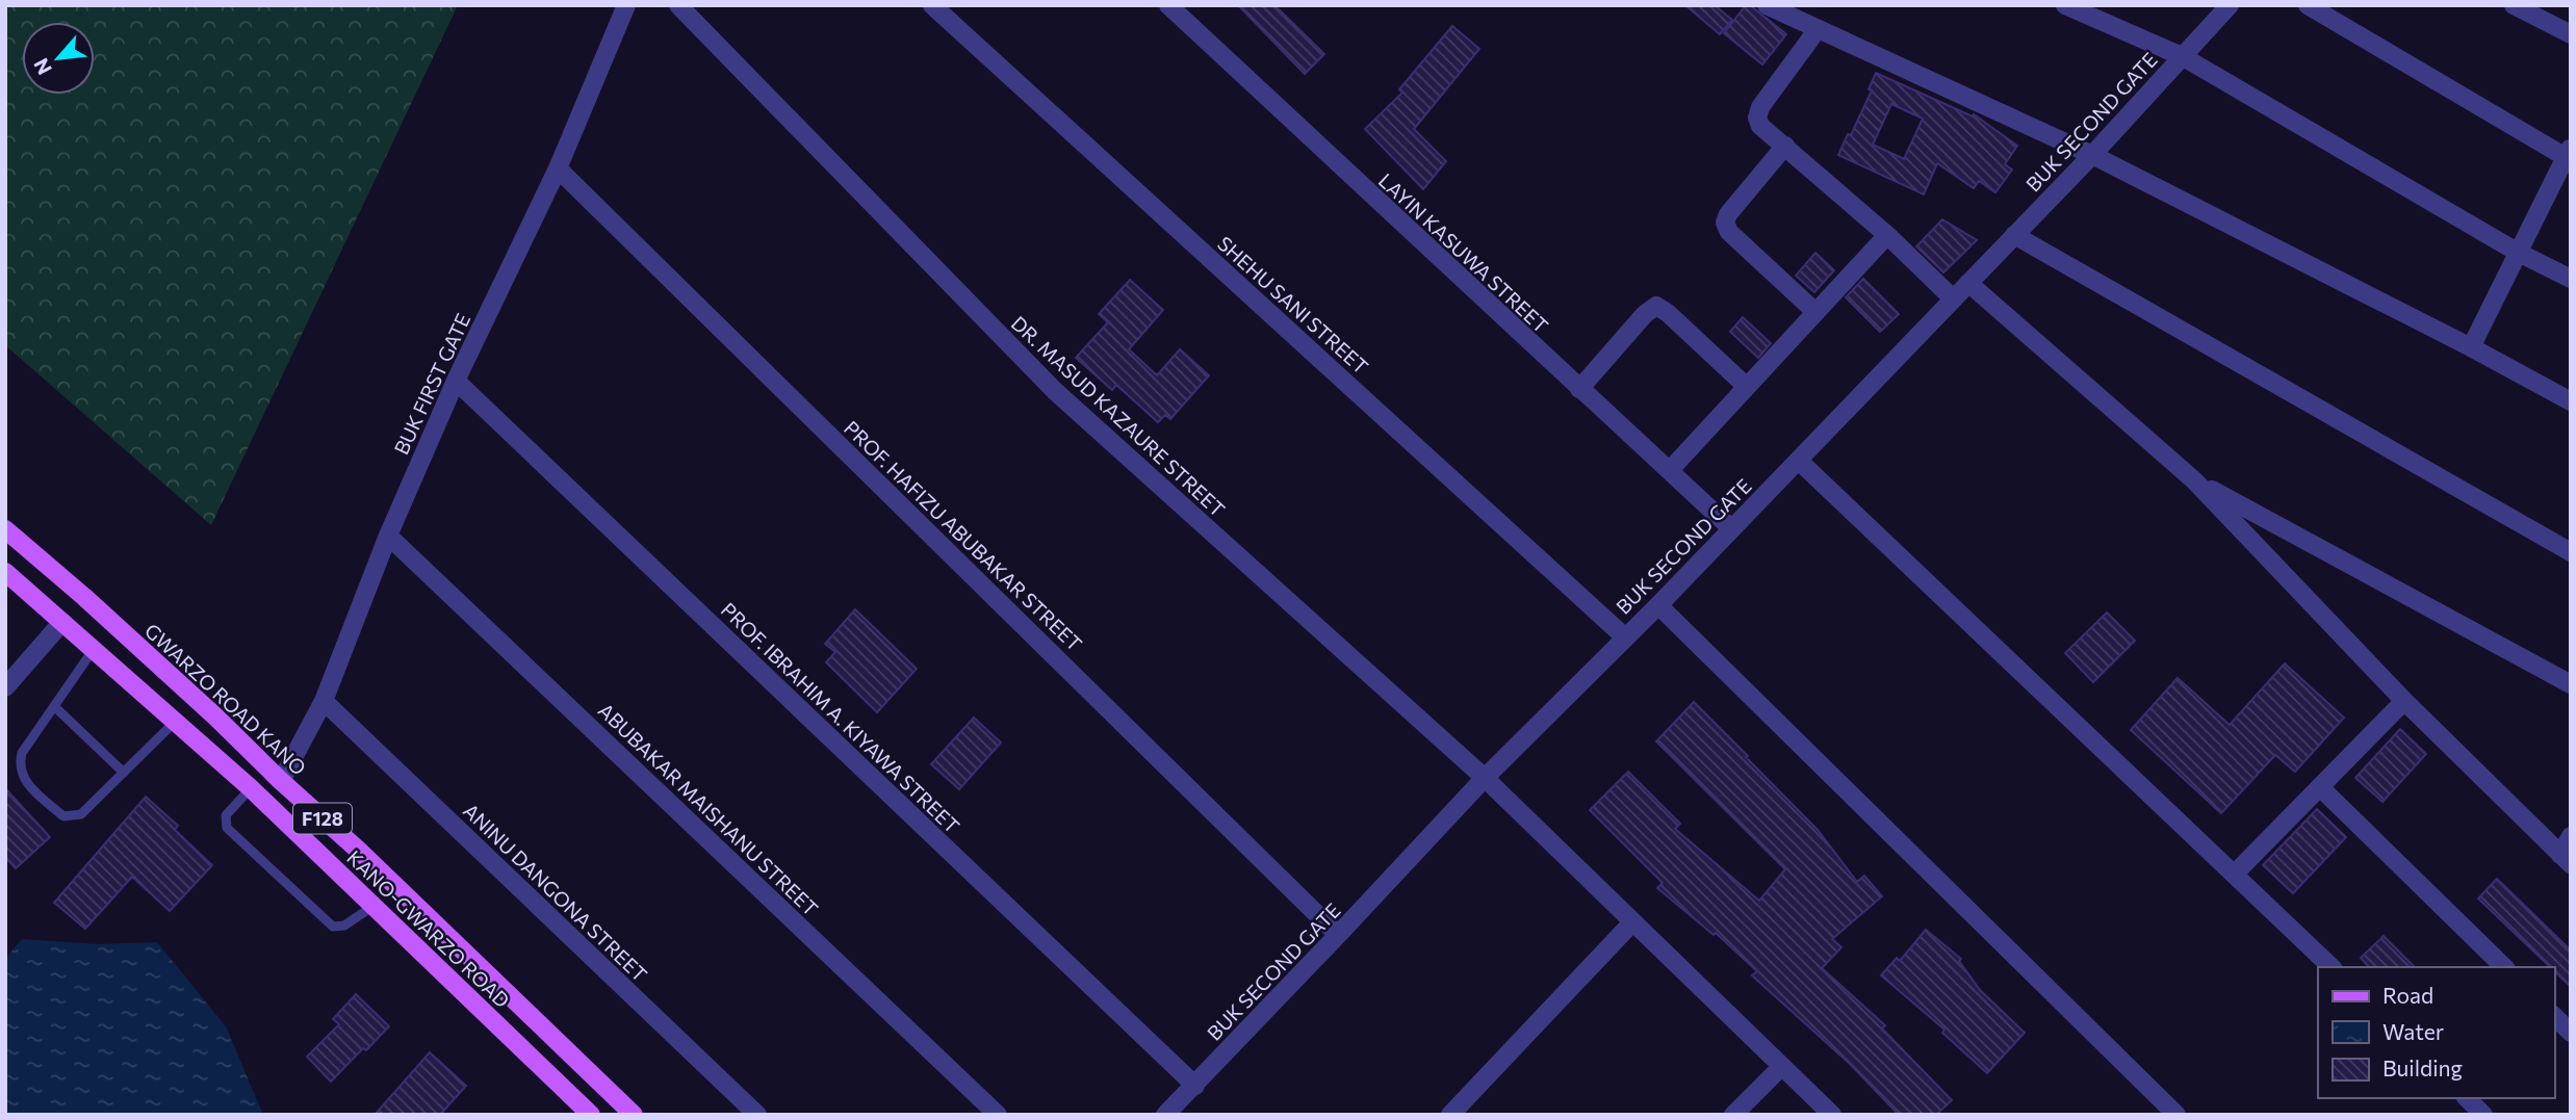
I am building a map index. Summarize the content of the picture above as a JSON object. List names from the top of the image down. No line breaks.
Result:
{"streets":{"main road":["GWARZO ROAD KANO","F128","KANO-GWARZO ROAD"],"street":["BUK SECOND GATE","LAYIN KASUWA STREET","SHEHU SANI STREET","BUK FIRST GATE","DR. MASUD KAZAURE STREET","PROF. HAFIZU ABUBAKAR STREET","PROF. IBRAHIM A. KIYAWA STREET","ABUBAKAR MAISHANU STREET","ANINU DANGONA STREET"]},"crossings":[["BUK SECOND GATE","LAYIN KASUWA STREET"],["BUK SECOND GATE","SHEHU SANI STREET"],["BUK SECOND GATE","DR. MASUD KAZAURE STREET"],["BUK SECOND GATE","PROF. HAFIZU ABUBAKAR STREET"],["BUK SECOND GATE","PROF. IBRAHIM A. KIYAWA STREET"],["BUK FIRST GATE","PROF. HAFIZU ABUBAKAR STREET"],["BUK FIRST GATE","GWARZO ROAD KANO"],["BUK FIRST GATE","PROF. IBRAHIM A. KIYAWA STREET"],["BUK FIRST GATE","ABUBAKAR MAISHANU STREET"],["BUK FIRST GATE","ANINU DANGONA STREET"]],"legend":["Road","Water","Building"],"north":"bottom left"}
